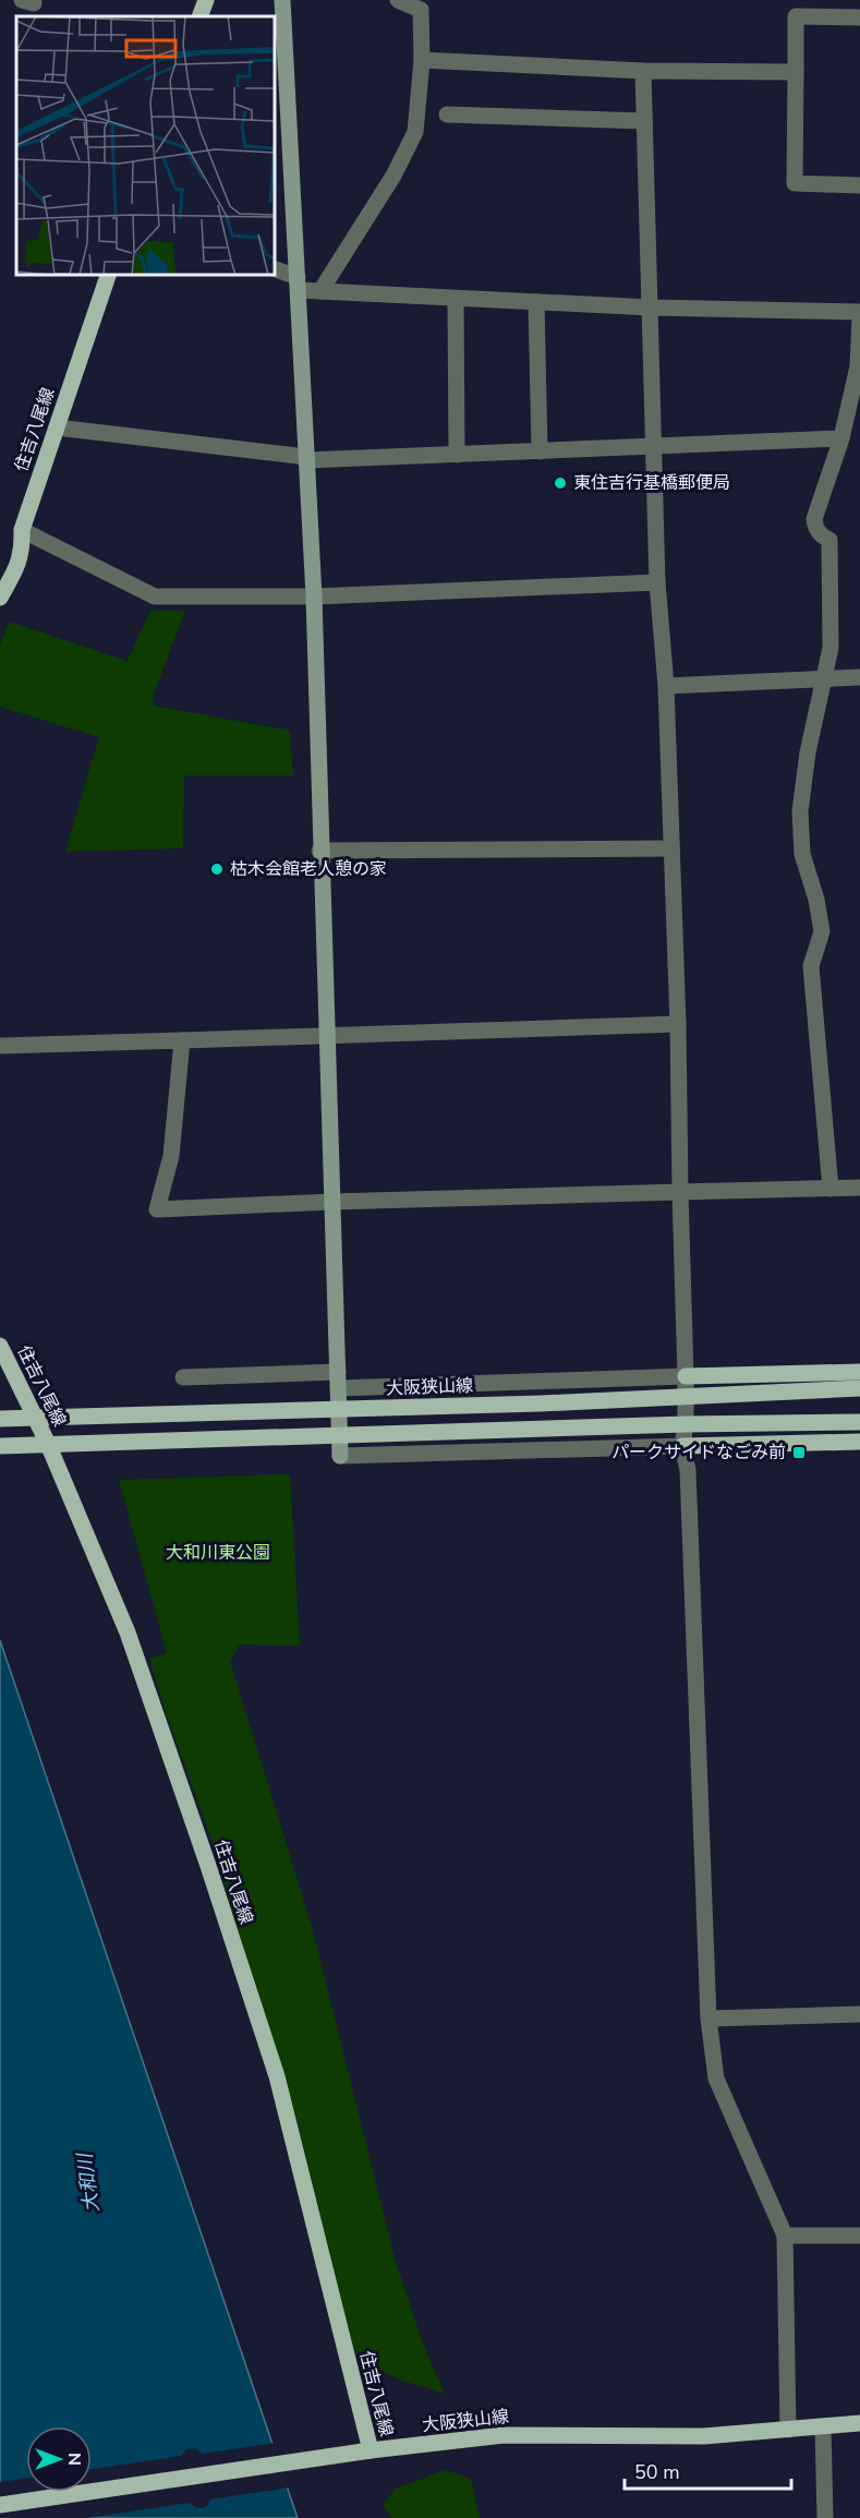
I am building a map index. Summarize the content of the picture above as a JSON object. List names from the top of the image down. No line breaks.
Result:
{"streets":{"main road":["住吉八尾線","大阪狭山線"]},"crossings":[["住吉八尾線","大阪狭山線"]],"water":["大和川"],"parks":["大和川東公園"],"places":{"other":["東住吉行基橋郵便局","枯木会館老人憩の家"],"transit":["パークサイドなごみ前"]},"scale_bar":"50 m","north":"right"}
